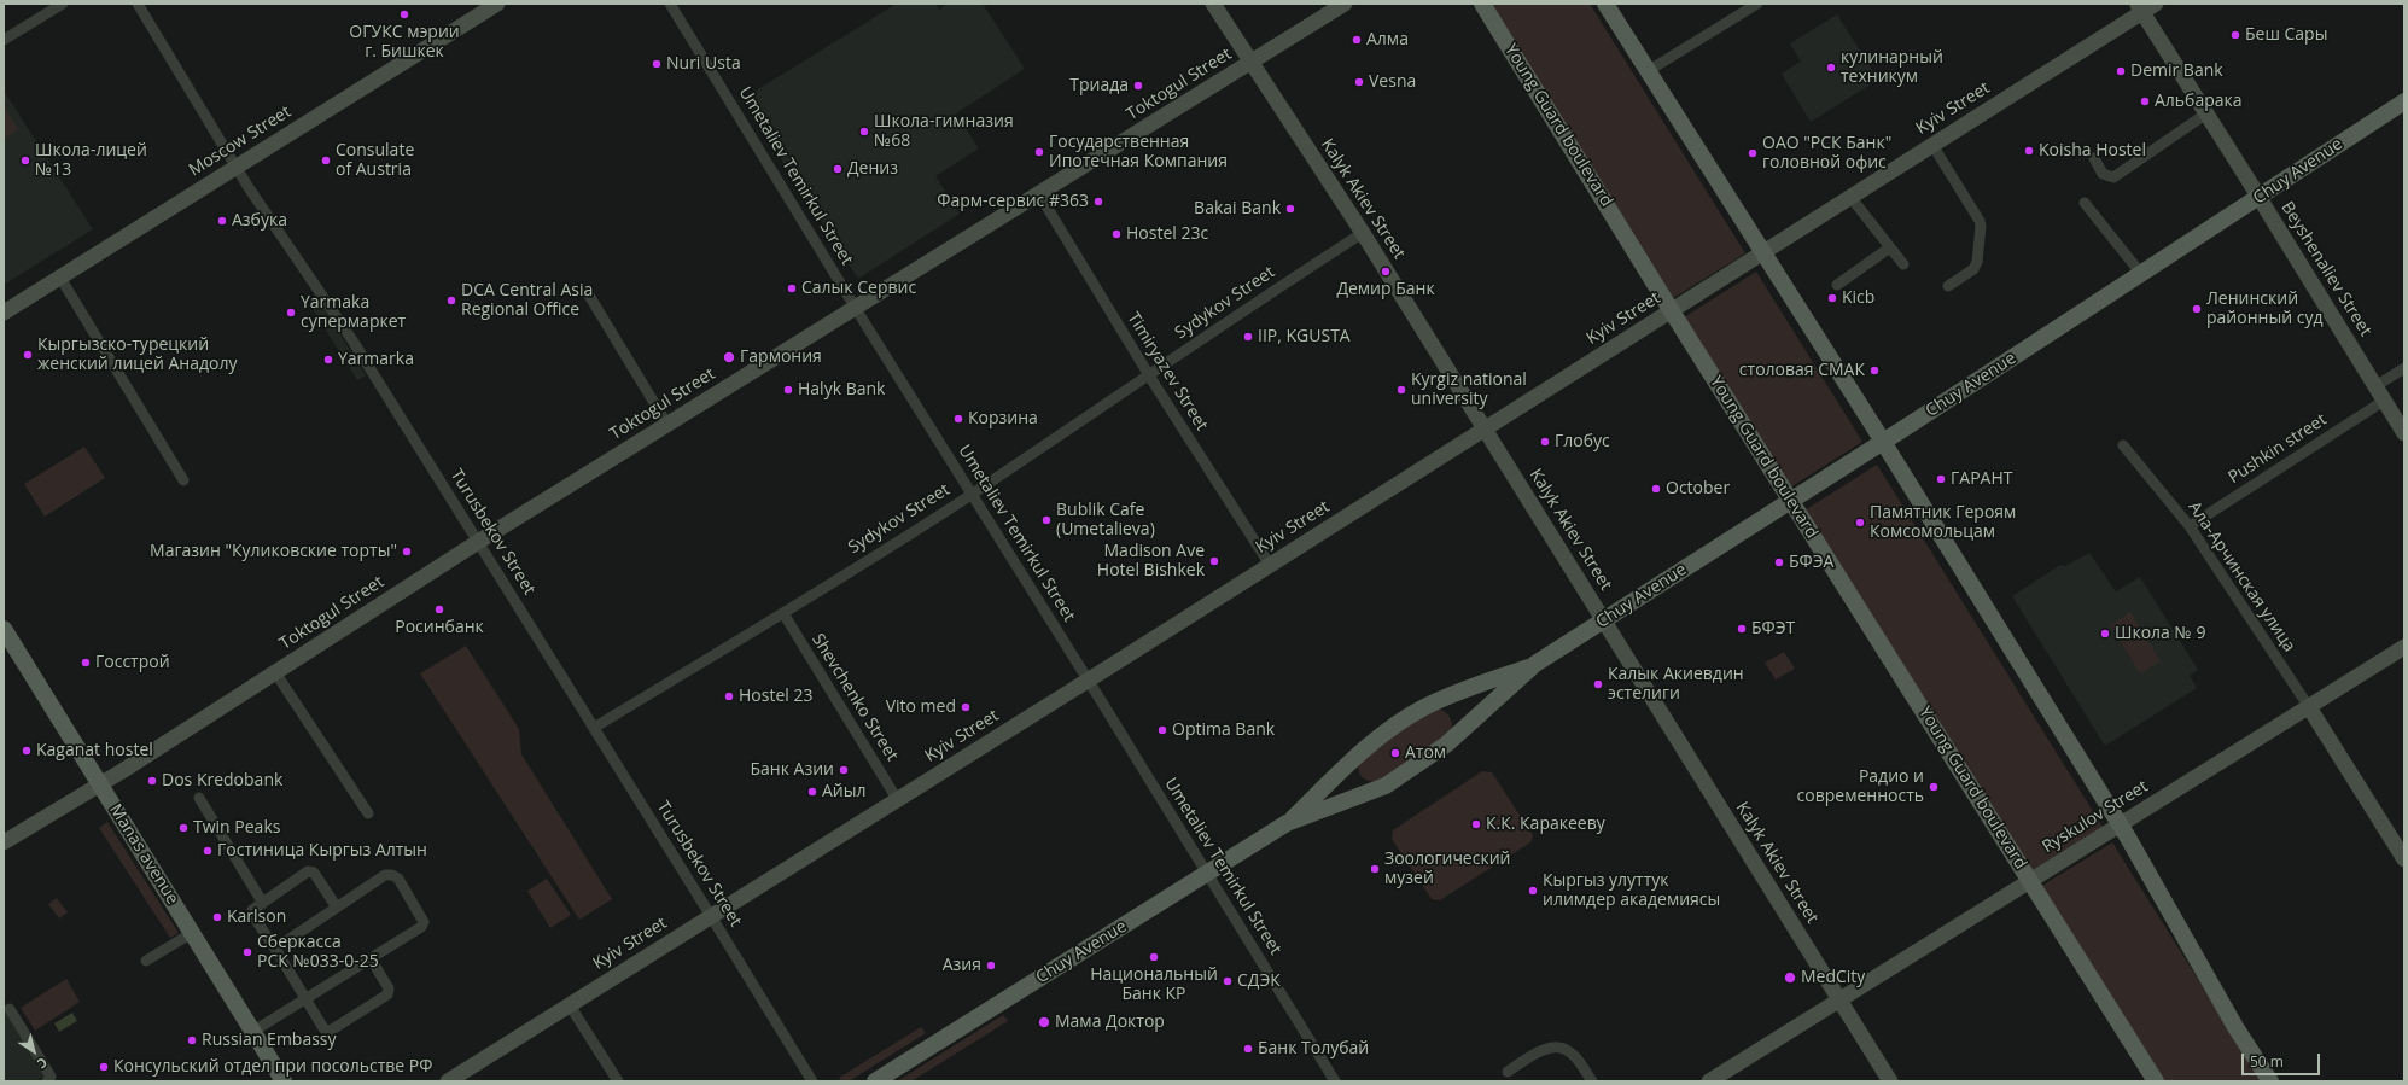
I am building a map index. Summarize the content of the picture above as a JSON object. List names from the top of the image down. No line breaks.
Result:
{"streets":{"main road":["Toktogul Street","Kyiv Street","Young Guard boulevard","Moscow Street","Chuy Avenue","Kalyk Akiev Street","Beyshenaliev Street","Ryskulov Street","Manas avenue"],"street":["Umetaliev Temirkul Street","Sydykov Street","Timiryazev Street","Pushkin street","Turusbekov Street","Ала-Арчинская улица","Shevchenko Street"]},"crossings":[["Toktogul Street","Umetaliev Temirkul Street"],["Toktogul Street","Kalyk Akiev Street"],["Toktogul Street","Timiryazev Street"],["Toktogul Street","Turusbekov Street"],["Toktogul Street","Manas avenue"],["Kyiv Street","Young Guard boulevard"],["Kyiv Street","Umetaliev Temirkul Street"],["Kyiv Street","Kalyk Akiev Street"],["Kyiv Street","Beyshenaliev Street"],["Kyiv Street","Timiryazev Street"],["Kyiv Street","Turusbekov Street"],["Kyiv Street","Shevchenko Street"],["Young Guard boulevard","Chuy Avenue"],["Young Guard boulevard","Ryskulov Street"],["Moscow Street","Turusbekov Street"],["Chuy Avenue","Umetaliev Temirkul Street"],["Chuy Avenue","Kalyk Akiev Street"],["Chuy Avenue","Beyshenaliev Street"],["Umetaliev Temirkul Street","Sydykov Street"],["Kalyk Akiev Street","Sydykov Street"],["Kalyk Akiev Street","Ryskulov Street"],["Beyshenaliev Street","Pushkin street"],["Sydykov Street","Timiryazev Street"],["Sydykov Street","Turusbekov Street"],["Sydykov Street","Shevchenko Street"],["Pushkin street","Ала-Арчинская улица"],["Ала-Арчинская улица","Ryskulov Street"]],"places":["ОГУКС мэрии г. Бишкек","Беш Сары","Алма","Nuri Usta","кулинарный техникум","Demir Bank","Vesna","Триада","Альбарака","Школа-гимназия №68","Koisha Hostel","Государственная Ипотечная Компания","ОАО \"РСК Банк\" головной офис","Школа-лицей №13","Consulate of Austria","Дениз","Фарм-сервис #363","Bakai Bank","Азбука","Hostel 23c","Демир Банк","Салык Сервис","Kicb","DCA Central Asia Regional Office","Ленинский районный суд","Yarmaka супермаркет","IIP, KGUSTA","Кыргызско-турецкий женский лицей Анадолу","Гармония","Yarmarka","столовая СМАК","Halyk Bank","Kyrgiz national university","Корзина","Глобус","ГАРАНТ","October","Bublik Cafe (Umetalieva)","Памятник Героям Комсомольцам","Магазин \"Куликовские торты\"","Madison Ave Hotel Bishkek","БФЭА","Росинбанк","БФЭТ","Школа № 9","Госстрой","Калык Акиевдин эстелиги","Hostel 23","Vito med","Optima Bank","Kaganat hostel","Атом","Банк Азии","Dos Kredobank","Радио и современность","Айыл","К.К. Каракееву","Twin Peaks","Гостиница Кыргыз Алтын","Зоологический музей","Кыргыз улуттук илимдер академиясы","Karlson","Сберкасса РСК №033-0-25","Национальный Банк КР","Азия","MedCity","СДЭК","Мама Доктор","Russian Embassy","Банк Толубай","Консульский отдел при посольстве РФ"],"scale_bar":"50 m","north":"bottom right"}
